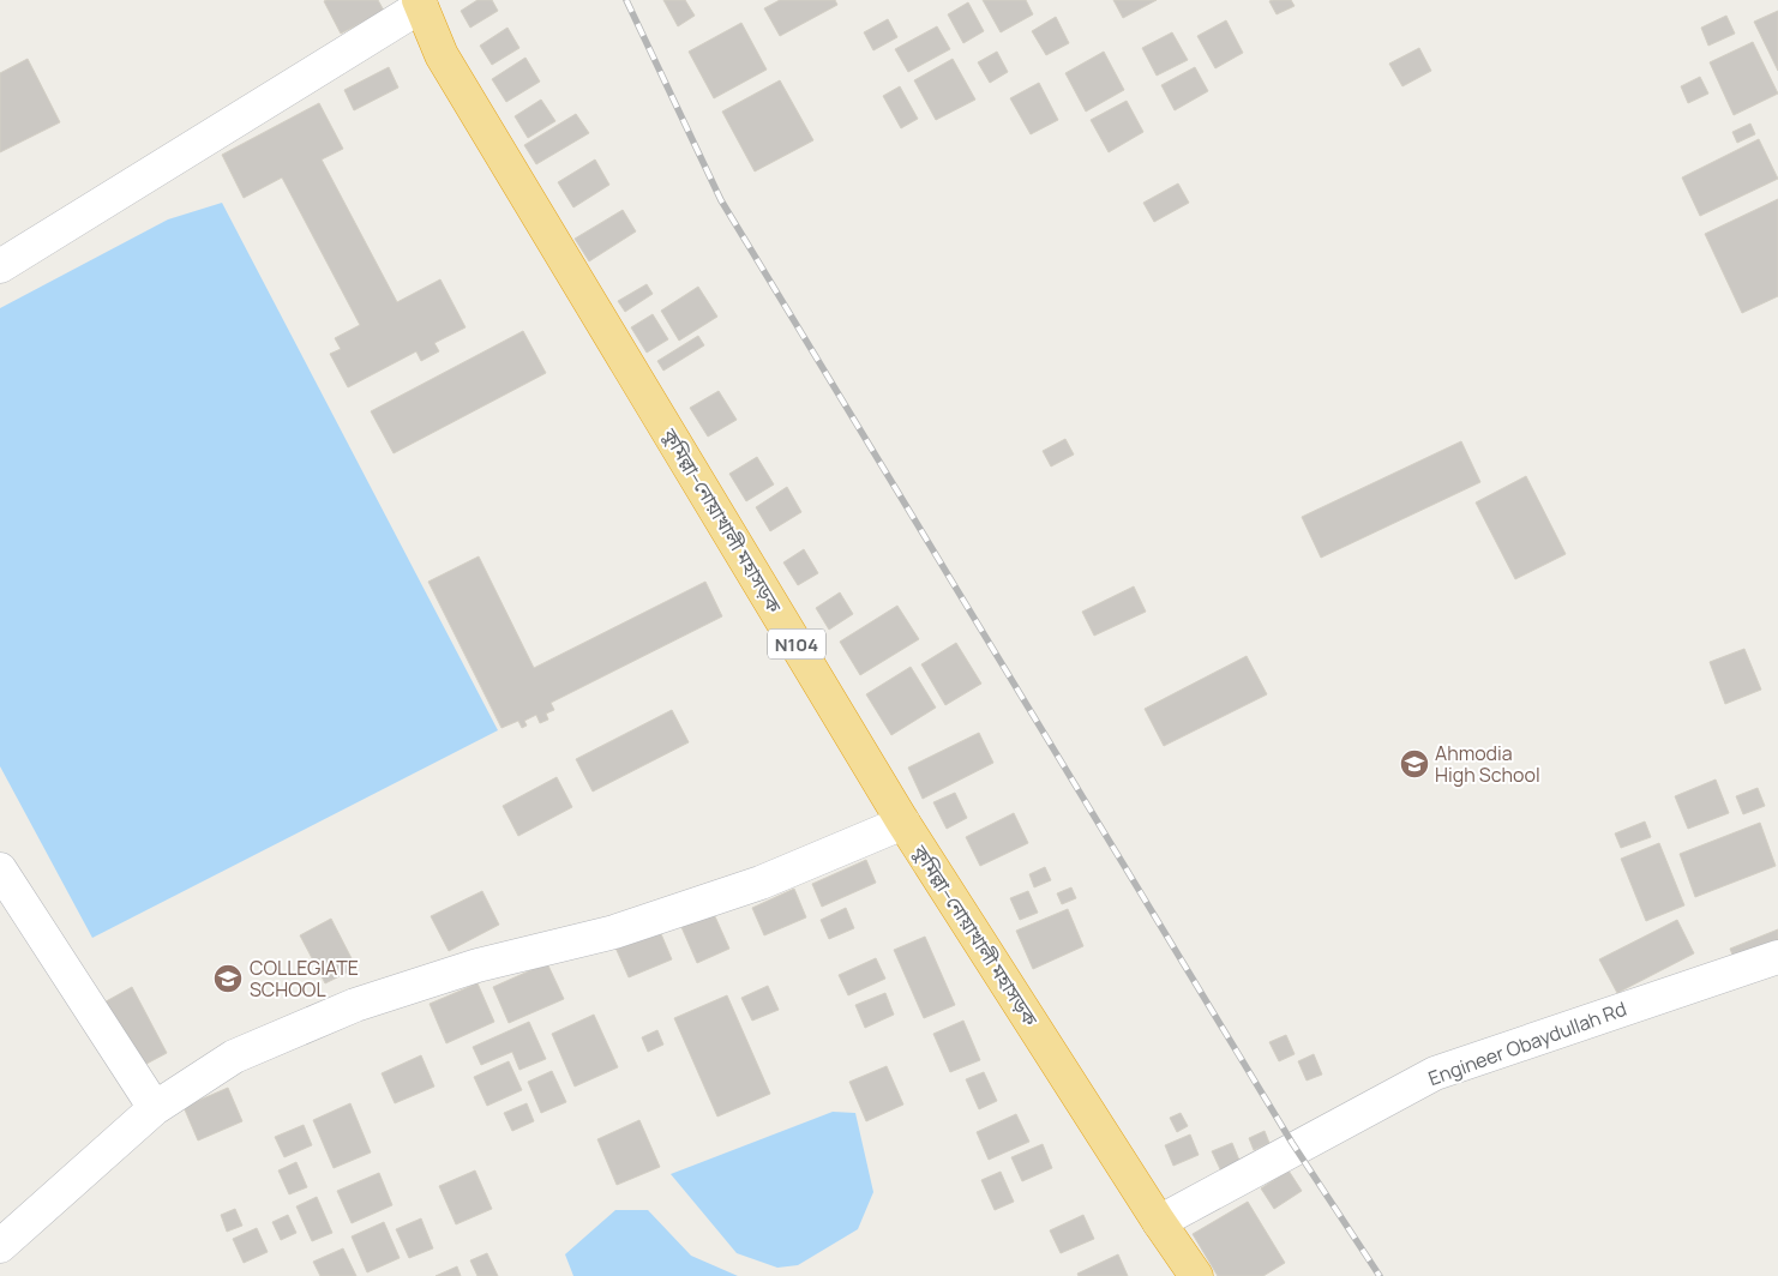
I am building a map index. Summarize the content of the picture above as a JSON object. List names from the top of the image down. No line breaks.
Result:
{"streets":{"highway":["কুমিল্লা–নোয়াখালী মহাসড়ক","N104"],"street":["Engineer Obaydullah Rd"]},"crossings":[["কুমিল্লা–নোয়াখালী মহাসড়ক","Engineer Obaydullah Rd"]],"places":{"school or university":["Ahmodia High School","COLLEGIATE SCHOOL"]}}
